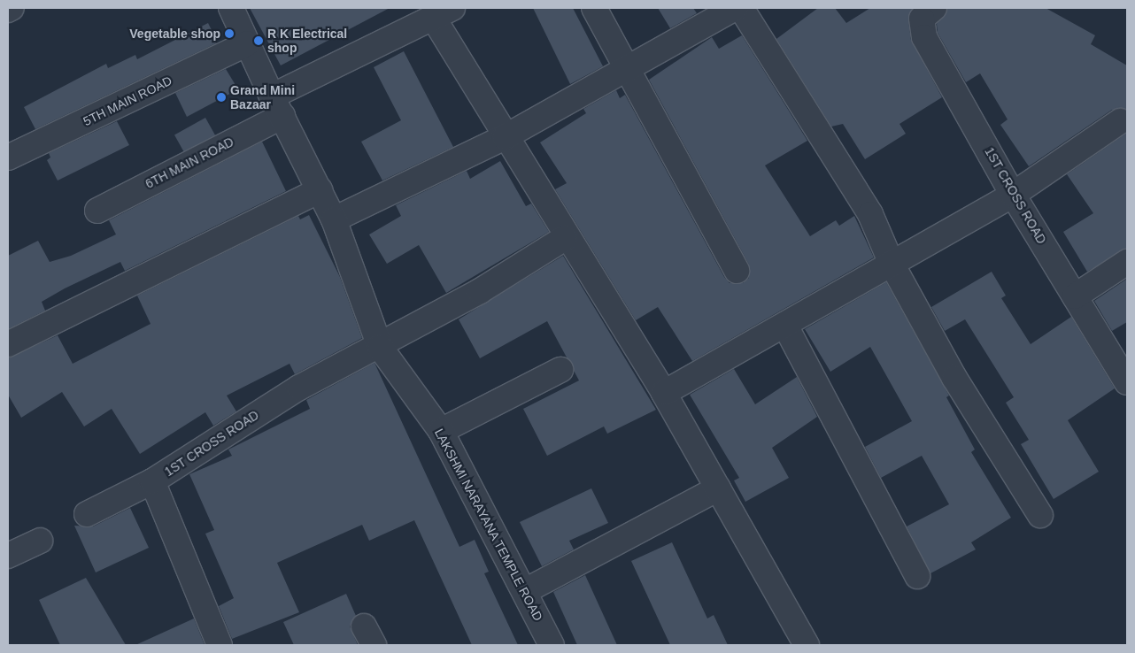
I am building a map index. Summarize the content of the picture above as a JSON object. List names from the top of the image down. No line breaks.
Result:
{"streets":{"street":["5TH MAIN ROAD","6TH MAIN ROAD","1ST CROSS ROAD","LAKSHMI NARAYANA TEMPLE ROAD"]},"crossings":[["5TH MAIN ROAD","LAKSHMI NARAYANA TEMPLE ROAD"],["6TH MAIN ROAD","LAKSHMI NARAYANA TEMPLE ROAD"],["1ST CROSS ROAD","LAKSHMI NARAYANA TEMPLE ROAD"]],"places":["Vegetable shop","R K Electrical shop","Grand Mini Bazaar"]}
